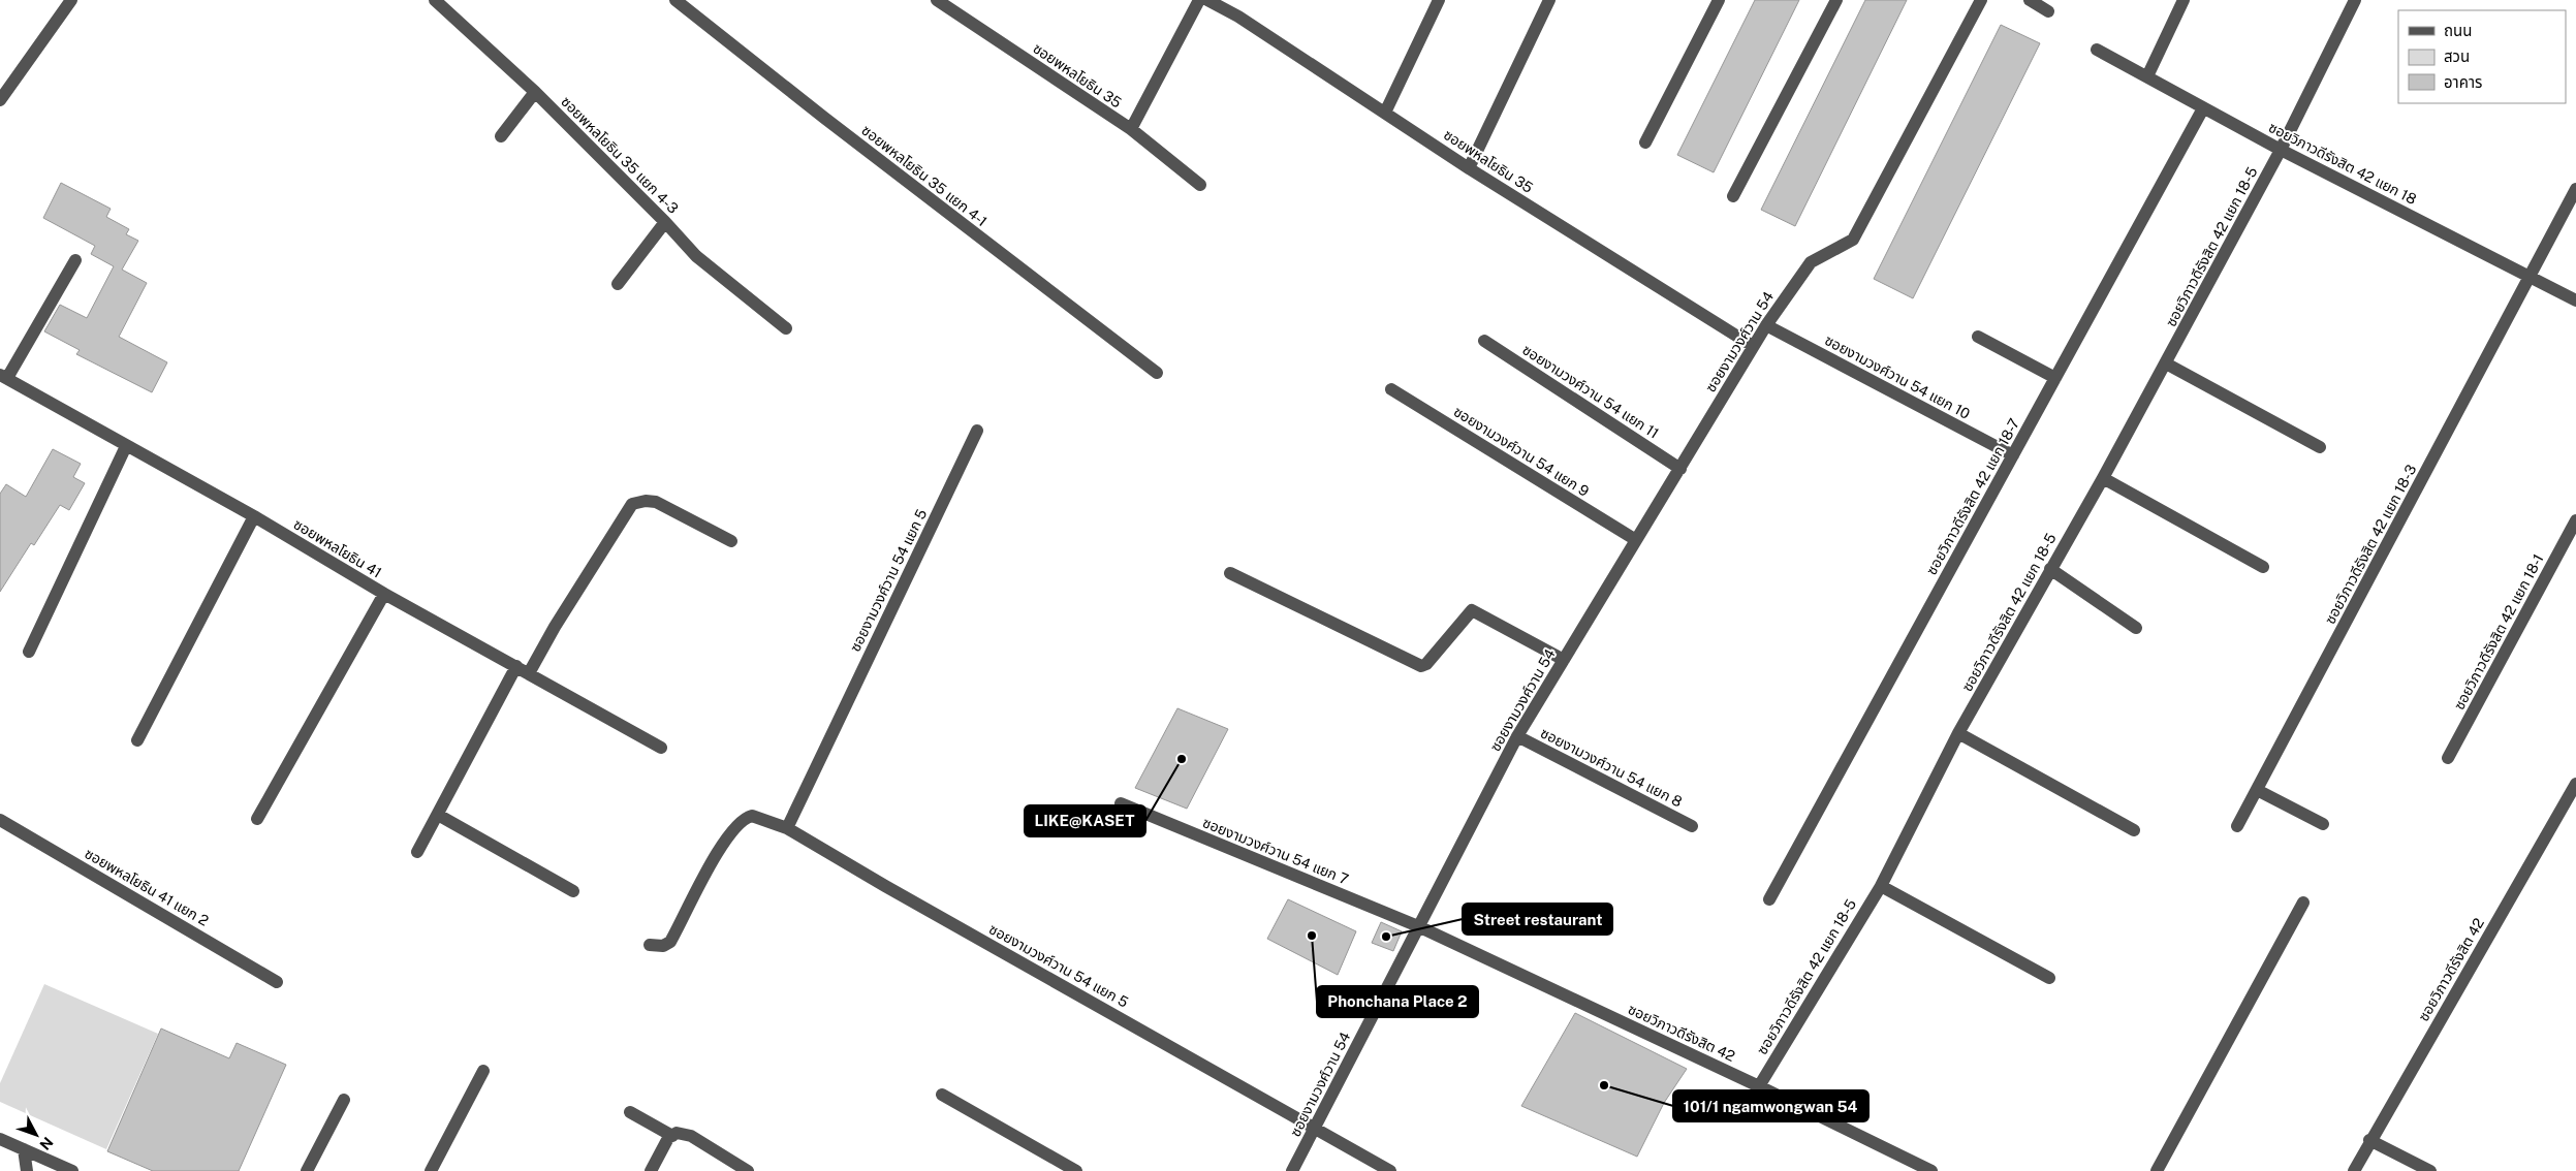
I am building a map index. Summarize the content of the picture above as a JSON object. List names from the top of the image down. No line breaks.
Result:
{"streets":{"street":["ซอยพหลโยธิน 35","ซอยพหลโยธิน 35 แยก 4-3","ซอยวิภาวดีรังสิต 42 แยก 18","ซอยพหลโยธิน 35 แยก 4-1","ซอยวิภาวดีรังสิต 42 แยก 18-5","ซอยงามวงศ์วาน 54","ซอยงามวงศ์วาน 54 แยก 10","ซอยงามวงศ์วาน 54 แยก 11","ซอยงามวงศ์วาน 54 แยก 9","ซอยวิภาวดีรังสิต 42 แยก 18-7","ซอยวิภาวดีรังสิต 42 แยก 18-3","ซอยพหลโยธิน 41","ซอยงามวงศ์วาน 54 แยก 5","ซอยวิภาวดีรังสิต 42 แยก 18-1","ซอยงามวงศ์วาน 54 แยก 8","ซอยงามวงศ์วาน 54 แยก 7","ซอยพหลโยธิน 41 แยก 2","ซอยวิภาวดีรังสิต 42"]},"crossings":[["ซอยพหลโยธิน 35","ซอยงามวงศ์วาน 54"],["ซอยวิภาวดีรังสิต 42 แยก 18","ซอยวิภาวดีรังสิต 42 แยก 18-5"],["ซอยวิภาวดีรังสิต 42 แยก 18","ซอยวิภาวดีรังสิต 42 แยก 18-7"],["ซอยวิภาวดีรังสิต 42 แยก 18","ซอยวิภาวดีรังสิต 42 แยก 18-3"],["ซอยวิภาวดีรังสิต 42 แยก 18-5","ซอยวิภาวดีรังสิต 42"],["ซอยงามวงศ์วาน 54","ซอยงามวงศ์วาน 54 แยก 10"],["ซอยงามวงศ์วาน 54","ซอยงามวงศ์วาน 54 แยก 11"],["ซอยงามวงศ์วาน 54","ซอยงามวงศ์วาน 54 แยก 9"],["ซอยงามวงศ์วาน 54","ซอยงามวงศ์วาน 54 แยก 5"],["ซอยงามวงศ์วาน 54","ซอยงามวงศ์วาน 54 แยก 8"],["ซอยงามวงศ์วาน 54","ซอยงามวงศ์วาน 54 แยก 7"],["ซอยงามวงศ์วาน 54","ซอยวิภาวดีรังสิต 42"],["ซอยงามวงศ์วาน 54 แยก 10","ซอยวิภาวดีรังสิต 42 แยก 18-7"],["ซอยงามวงศ์วาน 54 แยก 7","ซอยวิภาวดีรังสิต 42"]],"places":["LIKE@KASET","Phonchana Place 2","Street restaurant","101/1 ngamwongwan 54"],"legend":["ถนน","สวน","อาคาร"],"north":"bottom right"}
